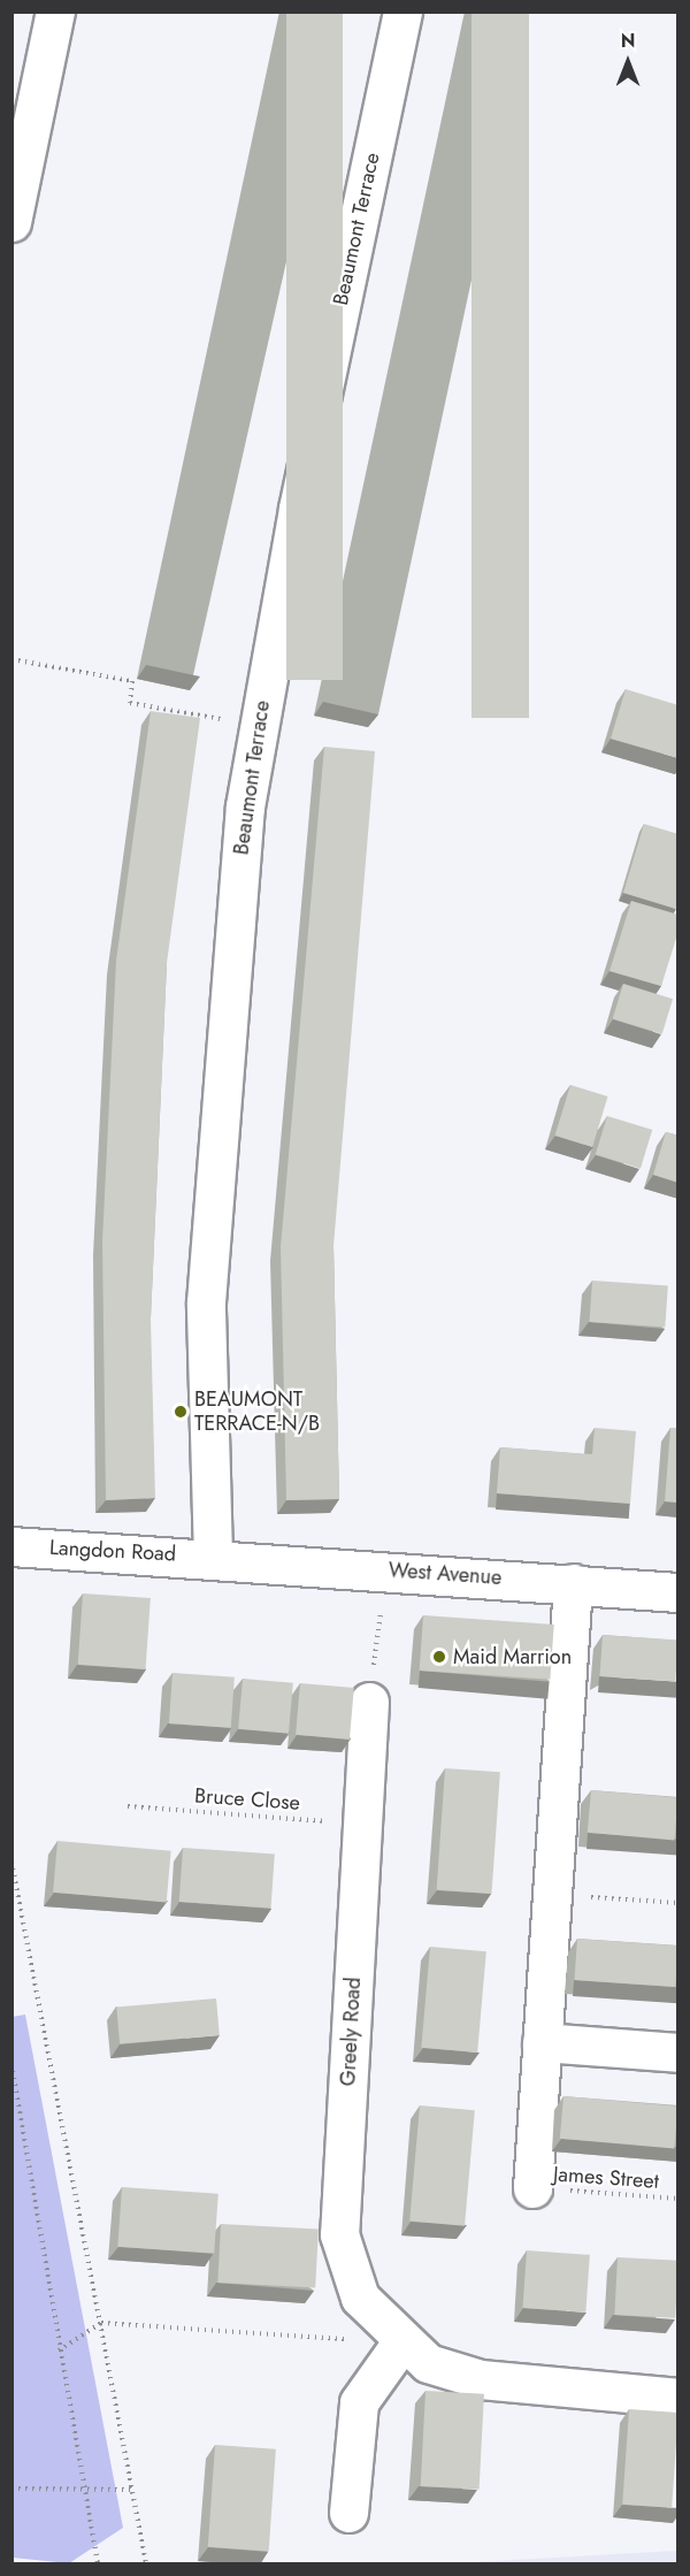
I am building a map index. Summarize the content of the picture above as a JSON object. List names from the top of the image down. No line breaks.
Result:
{"streets":{"street":["Beaumont Terrace","Langdon Road","West Avenue","Greely Road"],"path":["Bruce Close","James Street"]},"crossings":[["Beaumont Terrace","Langdon Road"],["Beaumont Terrace","West Avenue"],["Langdon Road","West Avenue"],["Bruce Close","Greely Road"]],"places":["BEAUMONT TERRACE-N/B","Maid Marrion"],"north":"top"}
